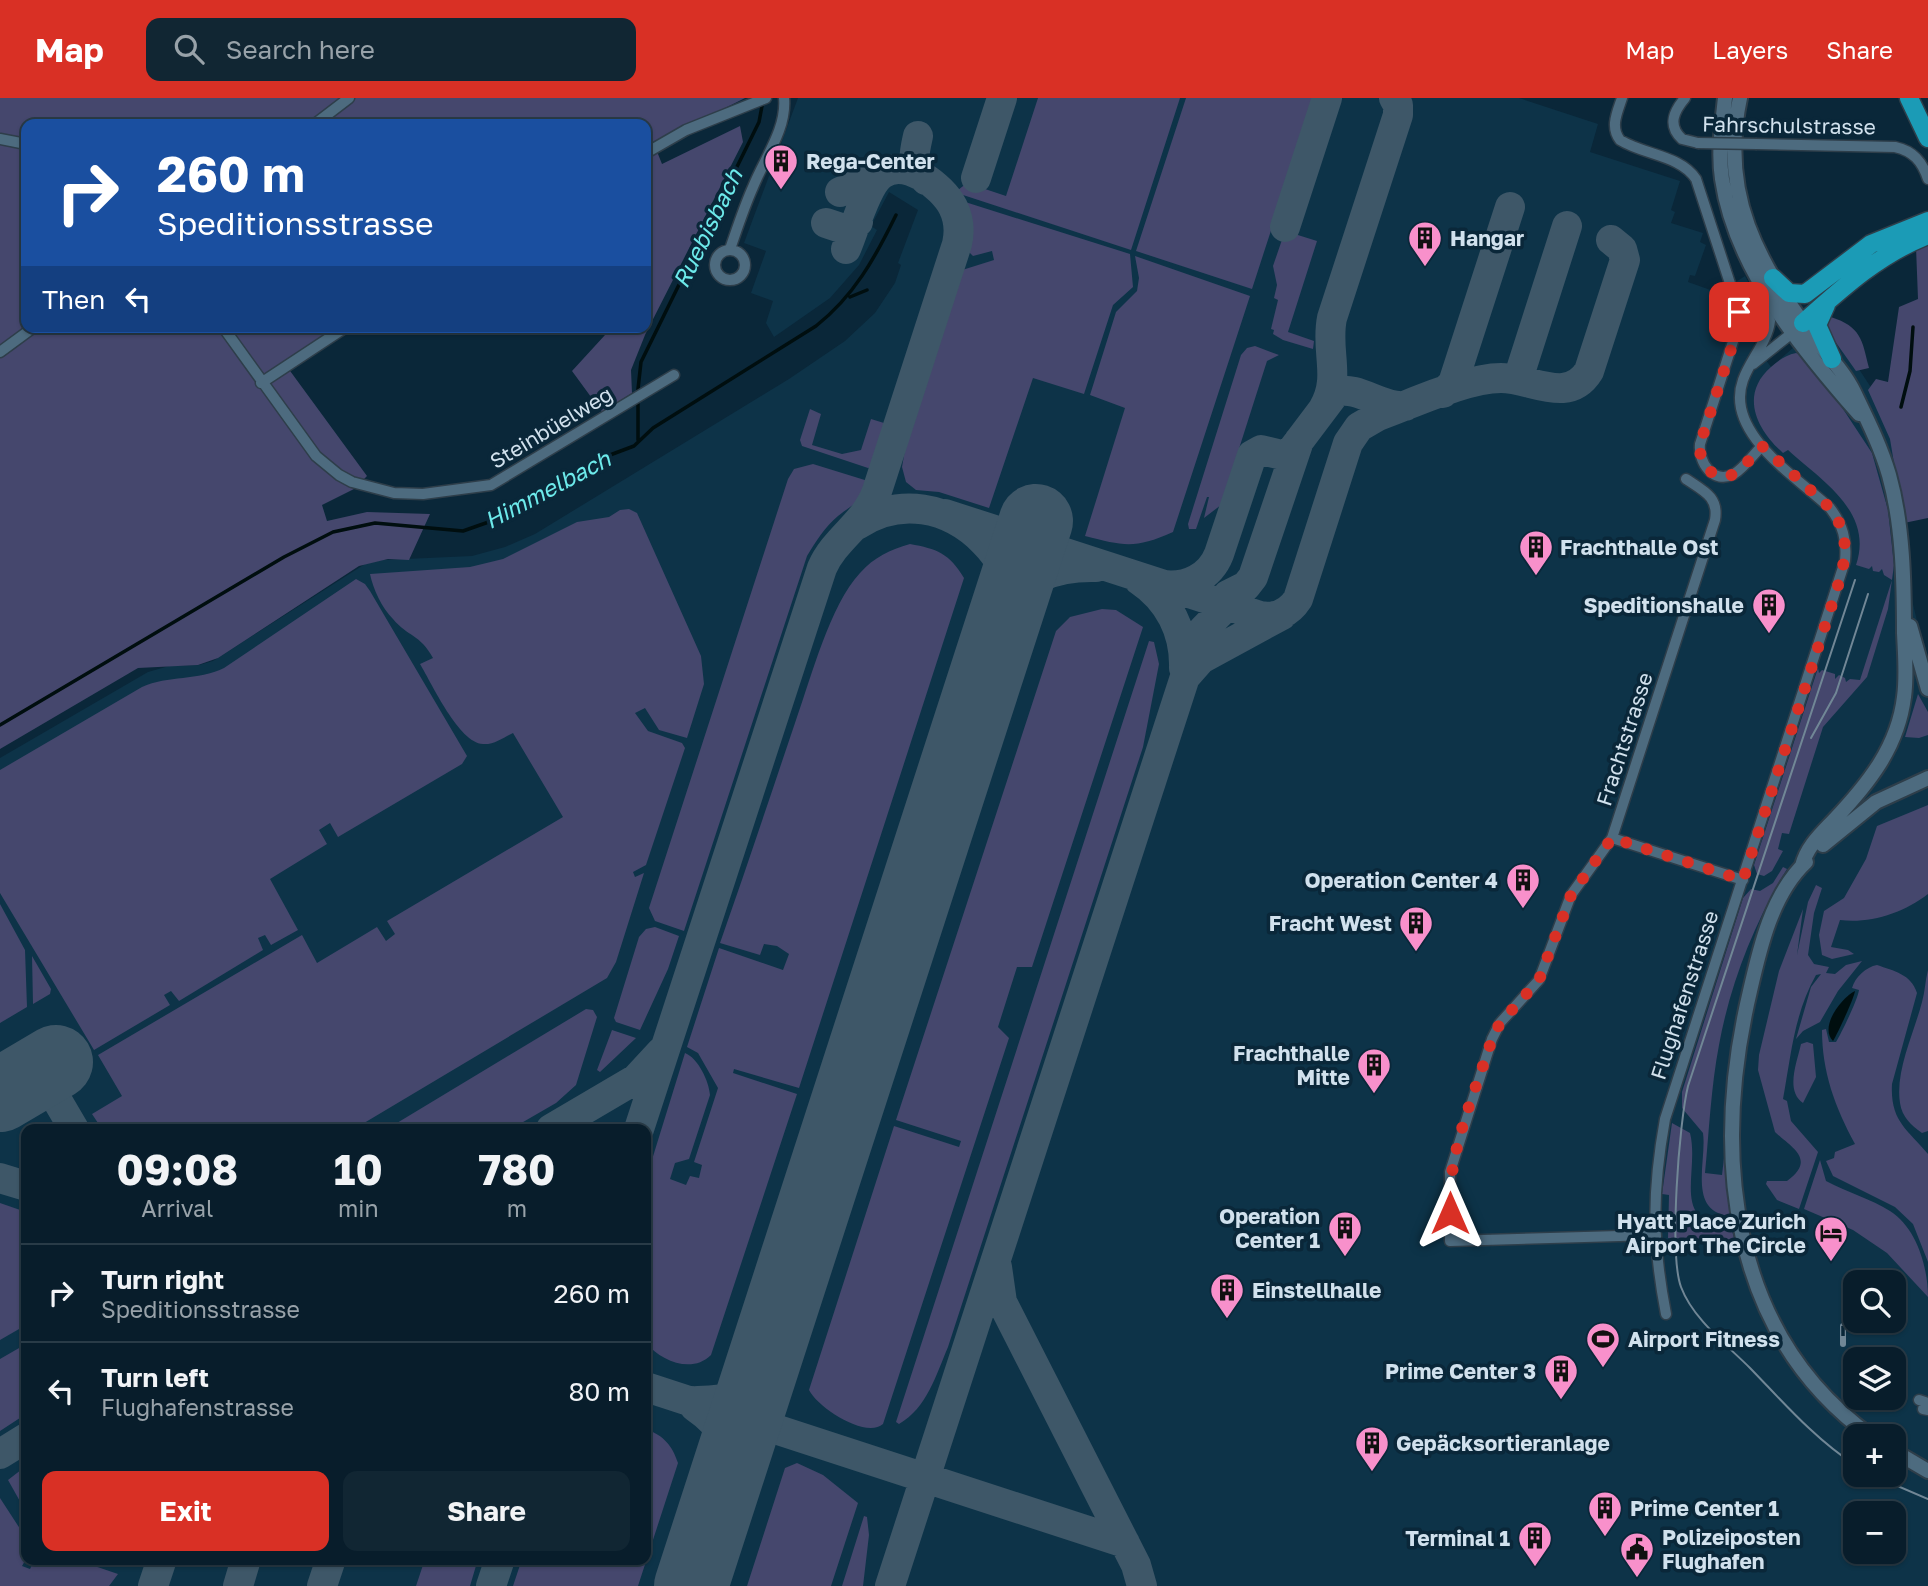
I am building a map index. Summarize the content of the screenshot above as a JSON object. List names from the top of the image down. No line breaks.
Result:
{"streets":{"main road":["Flughafenstrasse"],"street":["Fahrschulstrasse","Steinbüelweg","Frachtstrasse"]},"crossings":[["Frachtstrasse","Flughafenstrasse"]],"water":["Ruebisbach","Himmelbach"],"places":{"building":["Rega-Center","Hangar","Frachthalle Ost","Speditionshalle","Operation Center 4","Fracht West","Frachthalle Mitte","Operation Center 1","Einstellhalle","Prime Center 3","Gepäcksortieranlage","Prime Center 1","Terminal 1"],"hotel":["Hyatt Place Zurich Airport The Circle"],"sports":["Airport Fitness"],"public building":["Polizeiposten Flughafen"]},"page":{"header":"Map","search":"Search here","nav":["Map","Layers","Share"],"turn":["260 m","Speditionsstrasse"],"then":"Then","eta":["09:08","Arrival","10","min","780","m"],"list":[{"name":"Turn right","note":"Speditionsstrasse","value":"260 m"},{"name":"Turn left","note":"Flughafenstrasse","value":"80 m"}],"map_buttons":["+","−"],"buttons":["Exit","Share"]}}
